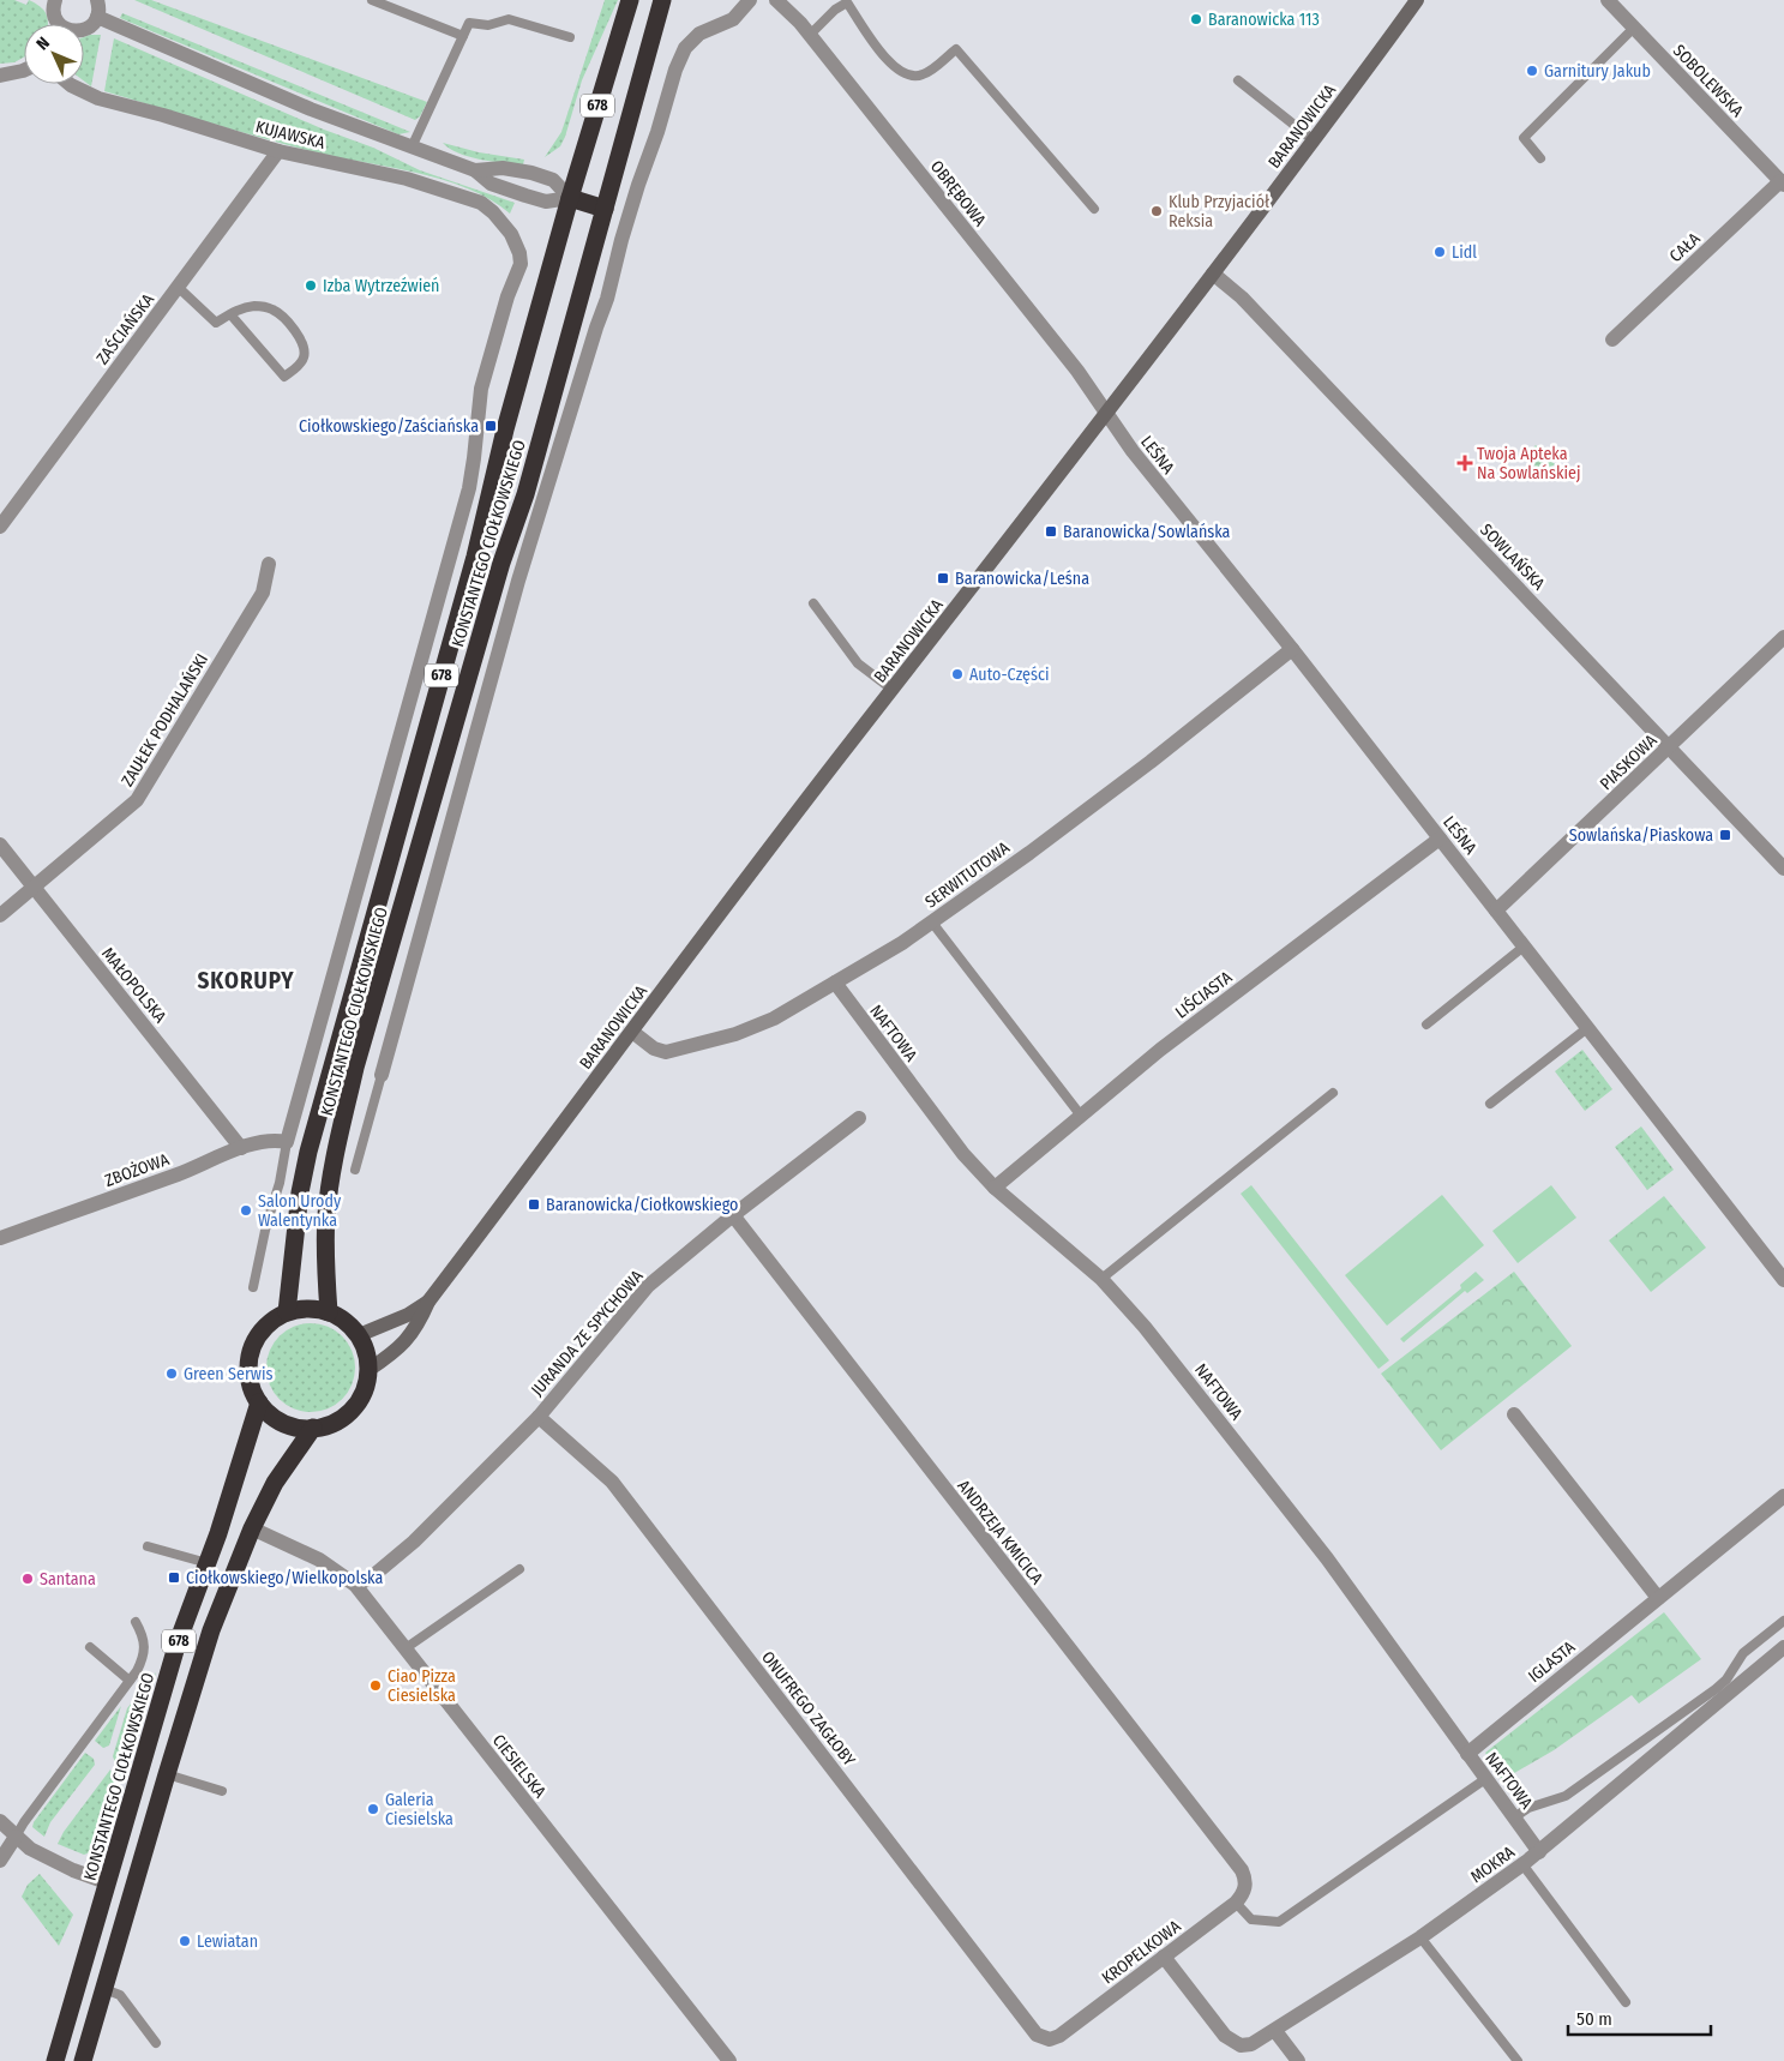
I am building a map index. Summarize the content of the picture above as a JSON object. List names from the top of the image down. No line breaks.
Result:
{"streets":{"highway":["678","KONSTANTEGO CIOŁKOWSKIEGO"],"street":["SOBOLEWSKA","BARANOWICKA","KUJAWSKA","OBRĘBOWA","CAŁA","ZAŚCIAŃSKA","LEŚNA","SOWLAŃSKA","ZAUŁEK PODHALAŃSKI","PIASKOWA","SERWITUTOWA","MAŁOPOLSKA","LIŚCIASTA","NAFTOWA","ZBOŻOWA","JURANDA ZE SPYCHOWA","ANDRZEJA KMICICA","IGLASTA","ONUFREGO ZAGŁOBY","CIESIELSKA","MOKRA","KROPELKOWA"]},"crossings":[["SOBOLEWSKA","CAŁA"],["678","BARANOWICKA"],["678","KONSTANTEGO CIOŁKOWSKIEGO"],["678","CIESIELSKA"],["BARANOWICKA","OBRĘBOWA"],["BARANOWICKA","LEŚNA"],["BARANOWICKA","KONSTANTEGO CIOŁKOWSKIEGO"],["BARANOWICKA","SOWLAŃSKA"],["BARANOWICKA","SERWITUTOWA"],["KUJAWSKA","ZAŚCIAŃSKA"],["KUJAWSKA","ZBOŻOWA"],["OBRĘBOWA","LEŚNA"],["LEŚNA","PIASKOWA"],["LEŚNA","SERWITUTOWA"],["LEŚNA","LIŚCIASTA"],["SOWLAŃSKA","PIASKOWA"],["ZAUŁEK PODHALAŃSKI","MAŁOPOLSKA"],["SERWITUTOWA","NAFTOWA"],["MAŁOPOLSKA","ZBOŻOWA"],["LIŚCIASTA","NAFTOWA"],["NAFTOWA","IGLASTA"],["NAFTOWA","MOKRA"],["JURANDA ZE SPYCHOWA","ANDRZEJA KMICICA"],["JURANDA ZE SPYCHOWA","ONUFREGO ZAGŁOBY"],["JURANDA ZE SPYCHOWA","CIESIELSKA"],["ANDRZEJA KMICICA","KROPELKOWA"],["ONUFREGO ZAGŁOBY","KROPELKOWA"],["MOKRA","KROPELKOWA"]],"districts":["SKORUPY"],"places":{"other":["Baranowicka 113","Garnitury Jakub","Klub Przyjaciół Reksia","Lidl","Izba Wytrzeźwień","Auto-Części","Salon Urody Walentynka","Green Serwis","Santana","Ciao Pizza Ciesielska","Galeria Ciesielska","Lewiatan"],"transit":["Ciołkowskiego/Zaściańska","Baranowicka/Sowlańska","Baranowicka/Leśna","Sowlańska/Piaskowa","Baranowicka/Ciołkowskiego","Ciołkowskiego/Wielkopolska"],"health":["Twoja Apteka Na Sowlańskiej"]},"scale_bar":"50 m","north":"top left"}
